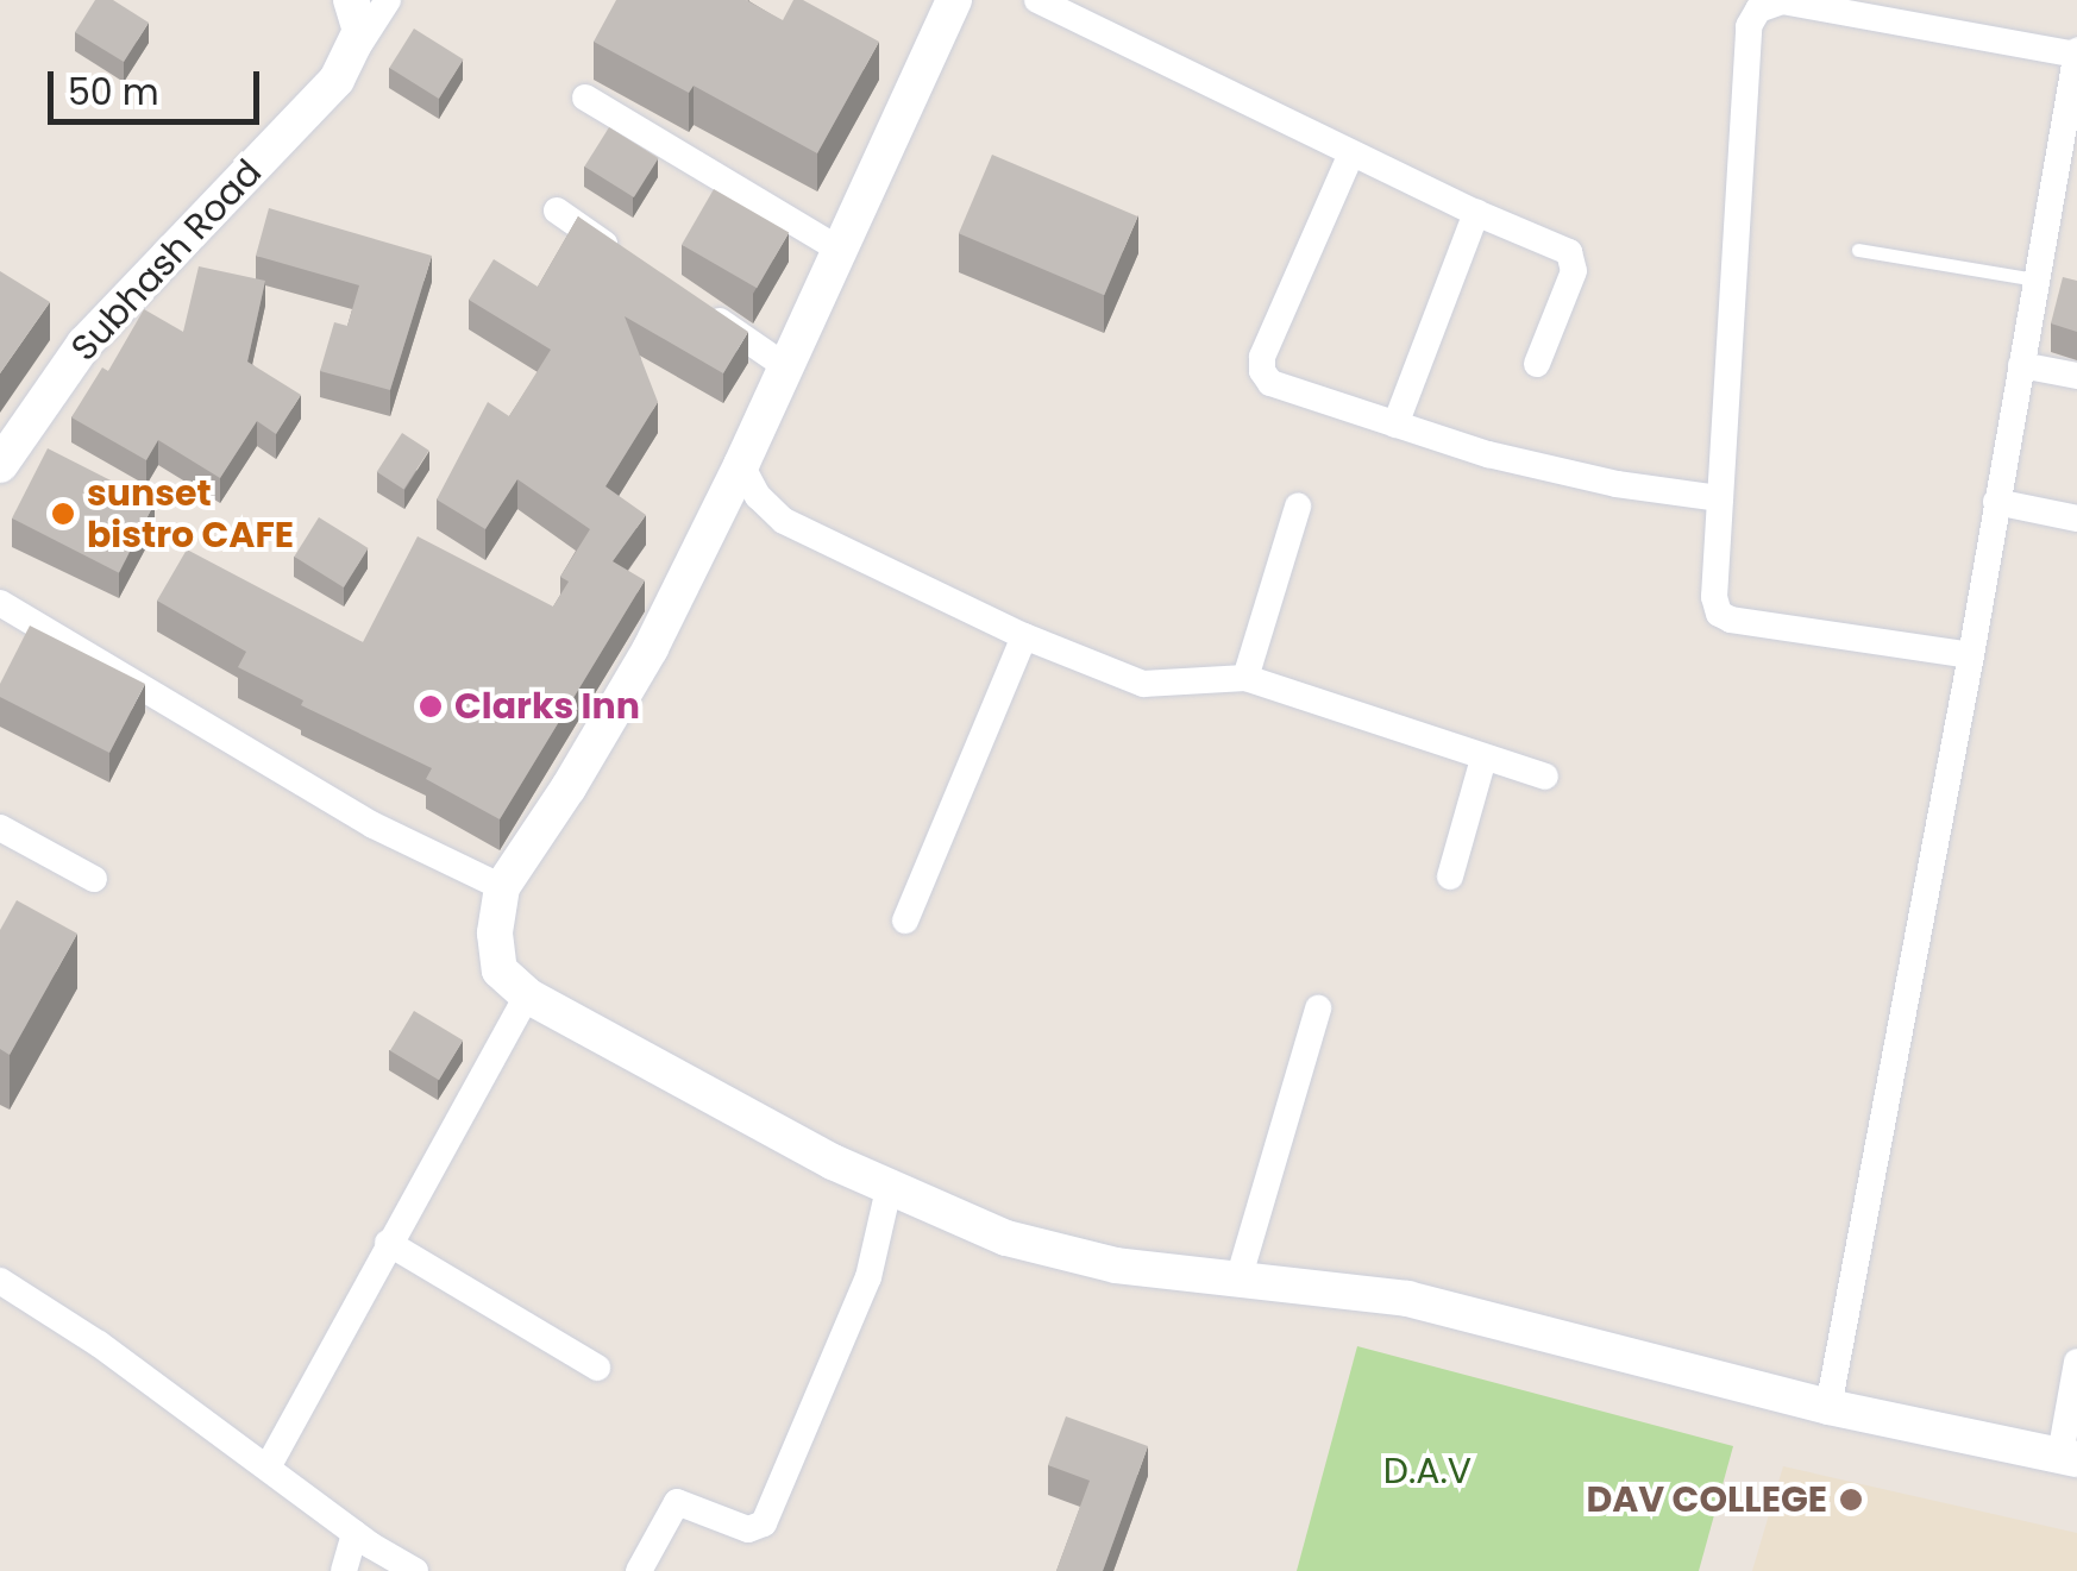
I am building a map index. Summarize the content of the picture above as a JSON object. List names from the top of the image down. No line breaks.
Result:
{"streets":{"street":["Subhash Road"]},"parks":["D.A.V"],"places":["sunset bistro CAFE","Clarks Inn","DAV COLLEGE"],"scale_bar":"50 m"}
